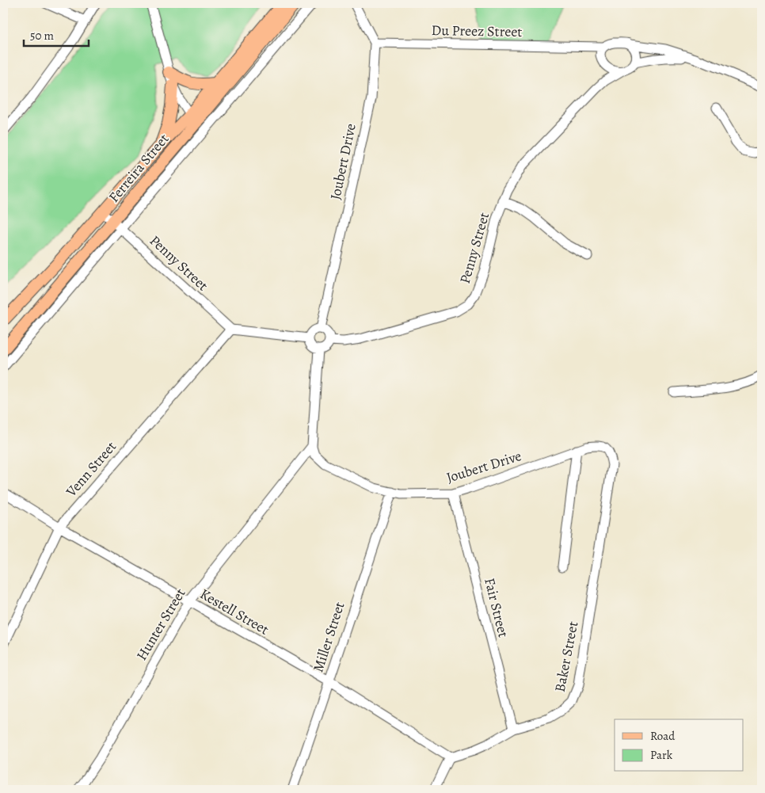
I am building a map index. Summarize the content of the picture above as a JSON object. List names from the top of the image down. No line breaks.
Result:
{"streets":{"main road":["Ferreira Street"],"street":["Du Preez Street","Joubert Drive","Penny Street","Venn Street","Fair Street","Kestell Street","Hunter Street","Miller Street","Baker Street"]},"crossings":[["Du Preez Street","Joubert Drive"],["Du Preez Street","Penny Street"],["Joubert Drive","Penny Street"],["Joubert Drive","Fair Street"],["Joubert Drive","Hunter Street"],["Joubert Drive","Miller Street"],["Joubert Drive","Baker Street"],["Ferreira Street","Penny Street"],["Penny Street","Venn Street"],["Venn Street","Kestell Street"],["Fair Street","Baker Street"],["Kestell Street","Hunter Street"],["Kestell Street","Miller Street"],["Kestell Street","Baker Street"]],"legend":["Road","Park"],"scale_bar":"50 m"}
